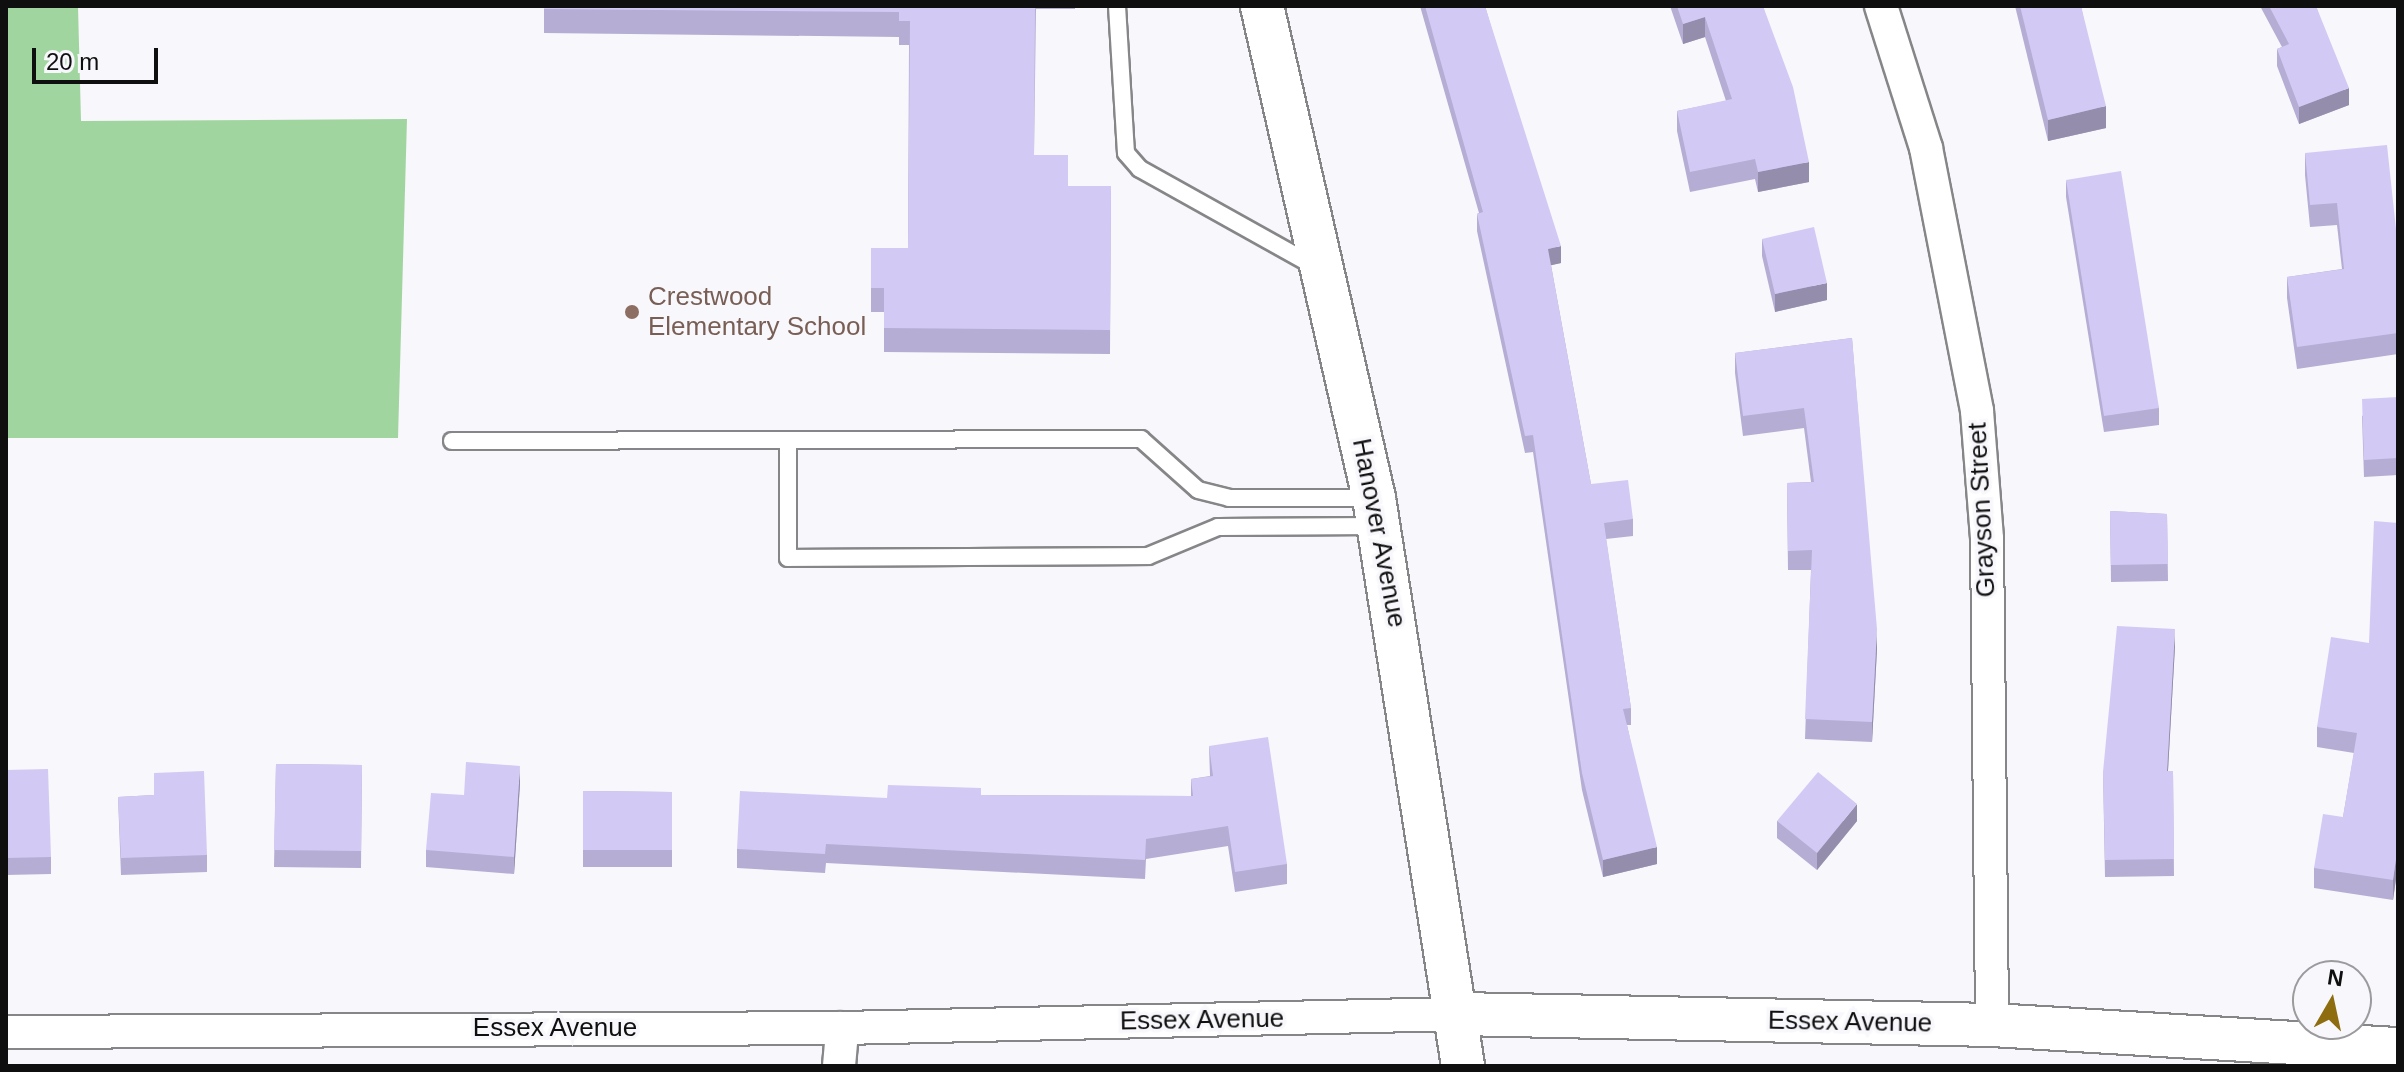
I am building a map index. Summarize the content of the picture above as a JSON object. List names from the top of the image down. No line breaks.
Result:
{"streets":{"street":["Grayson Street","Hanover Avenue","Essex Avenue"]},"crossings":[["Grayson Street","Essex Avenue"],["Hanover Avenue","Essex Avenue"]],"places":["Crestwood Elementary School"],"scale_bar":"20 m","north":"top"}
